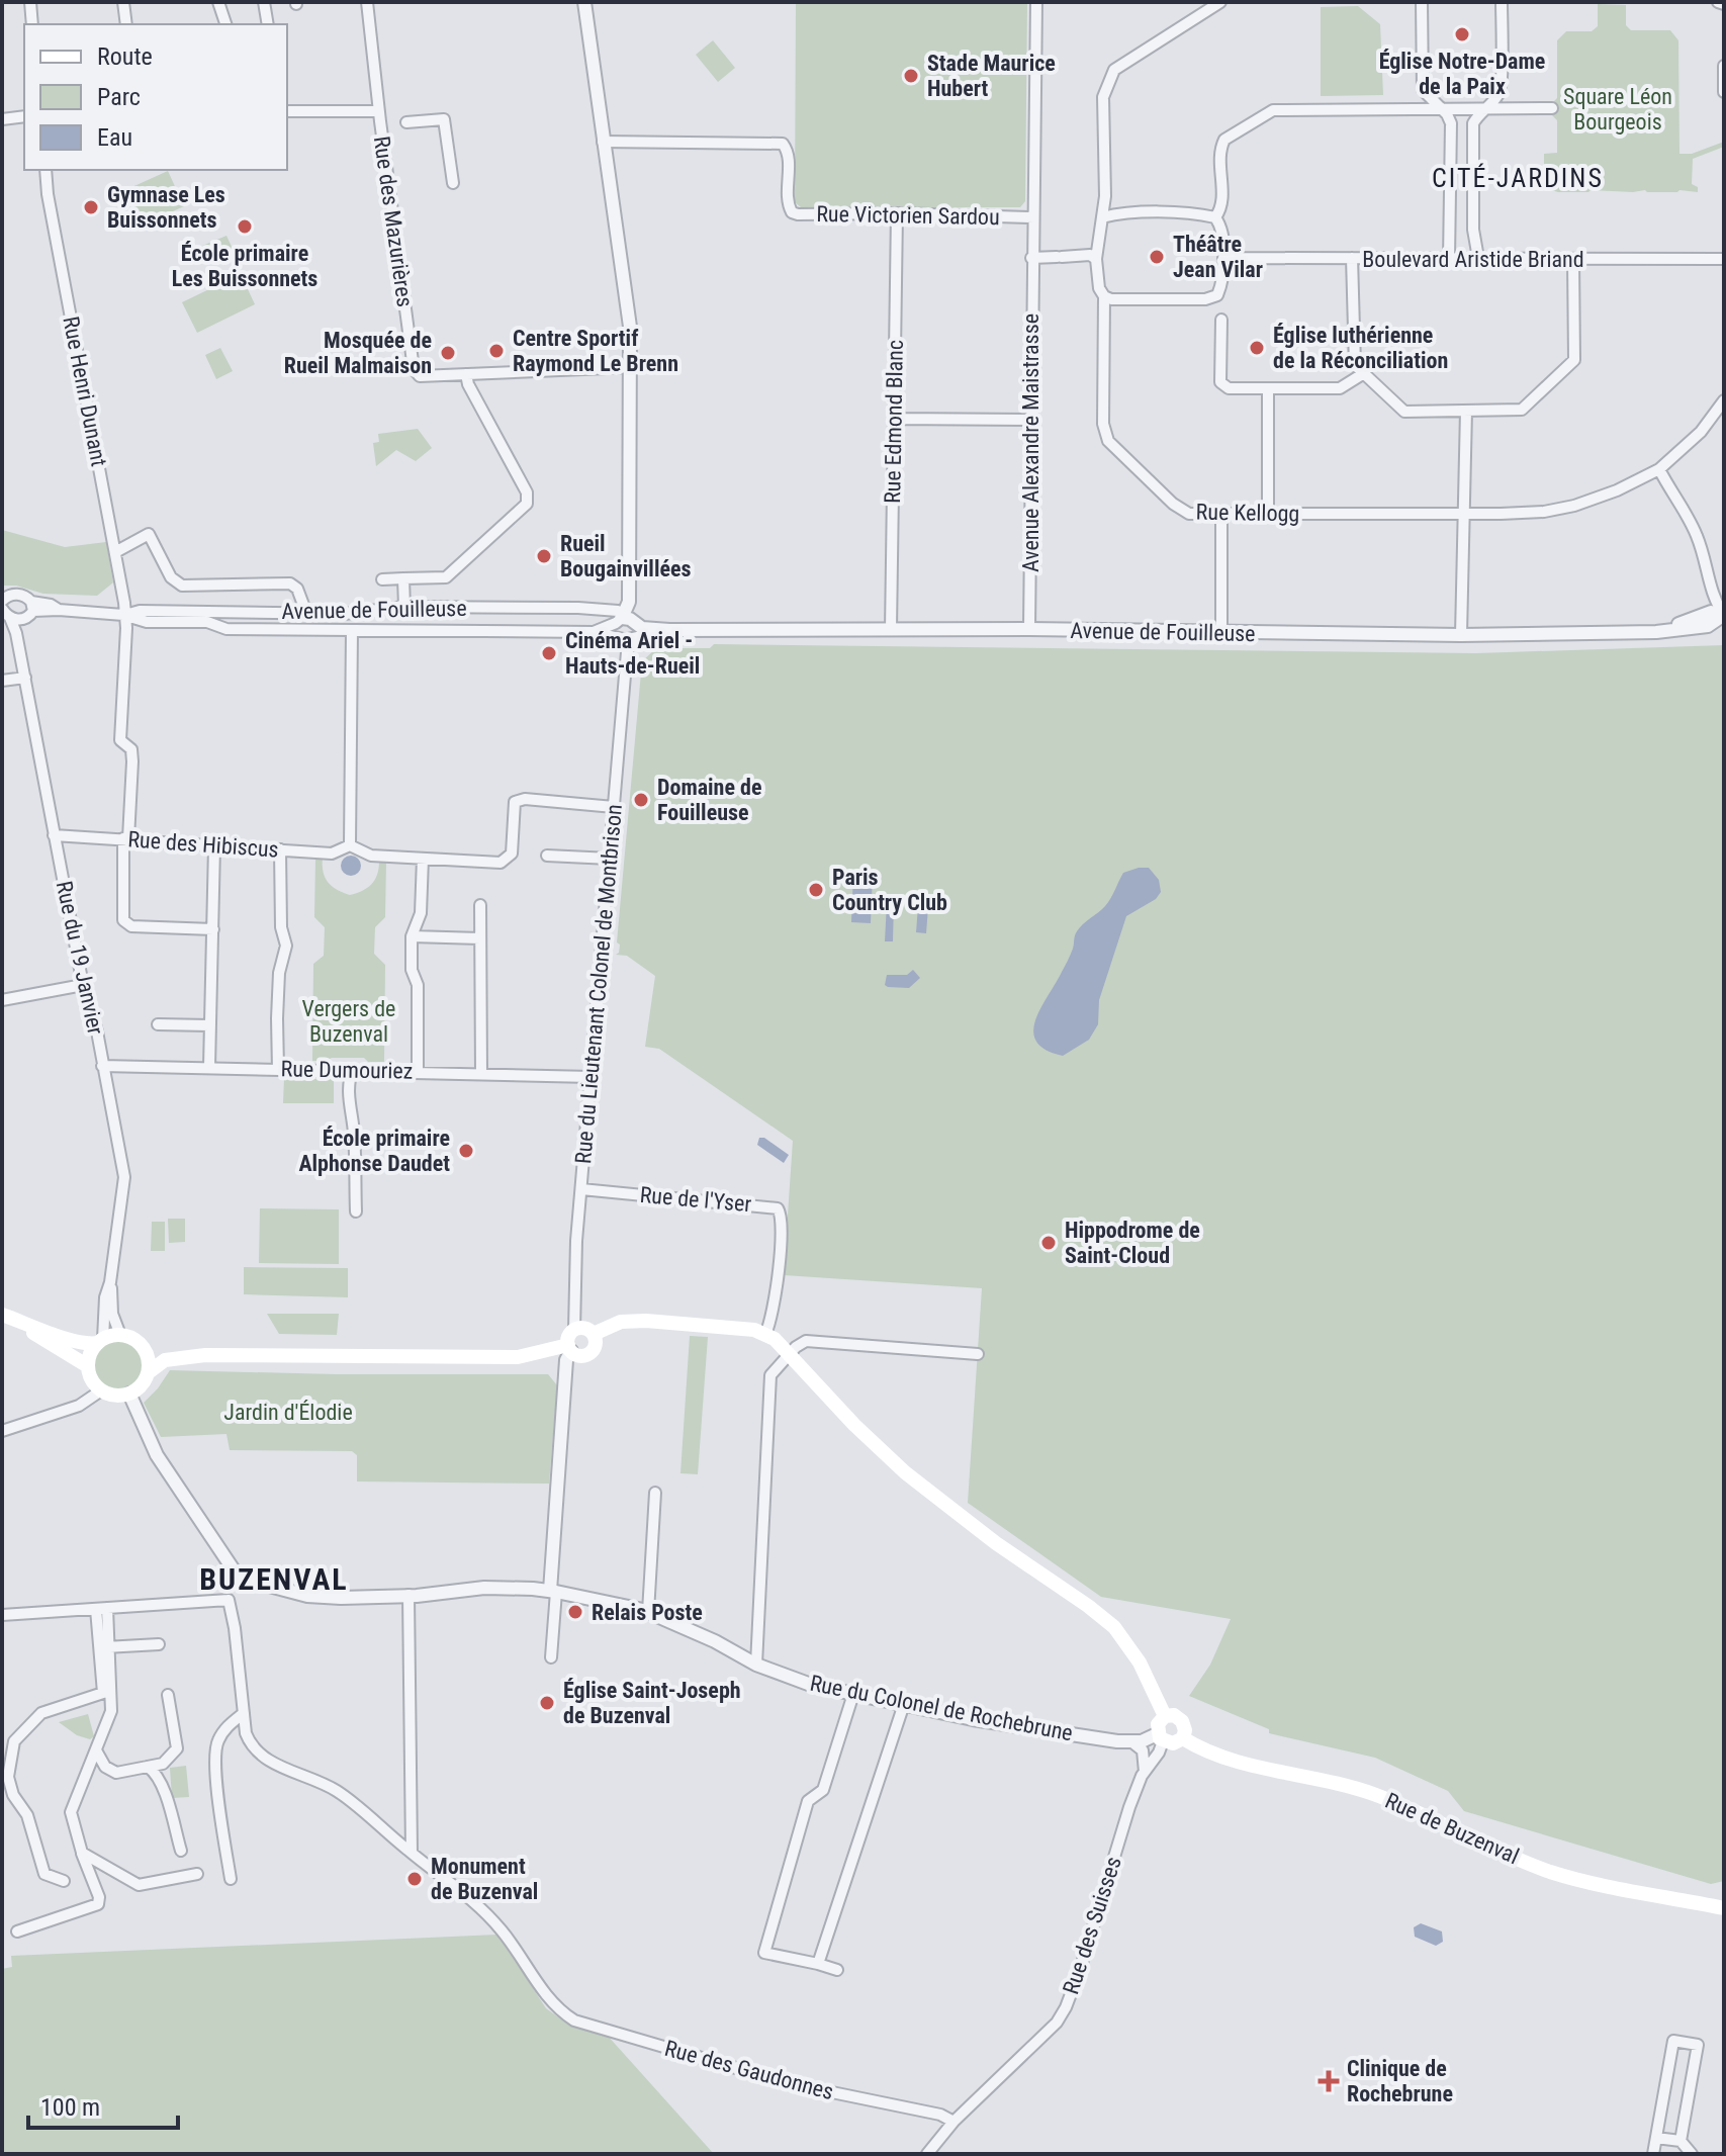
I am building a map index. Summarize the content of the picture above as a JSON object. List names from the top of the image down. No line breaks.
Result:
{"streets":{"main road":["Rue de Buzenval"],"street":["Rue Victorien Sardou","Rue des Mazurières","Boulevard Aristide Briand","Rue Henri Dunant","Rue Edmond Blanc","Avenue Alexandre Maistrasse","Rue Kellogg","Avenue de Fouilleuse","Rue des Hibiscus","Rue du 19 Janvier","Rue du Lieutenant Colonel de Montbrison","Rue Dumouriez","Rue de l'Yser","Rue du Colonel de Rochebrune","Rue des Suisses","Rue des Gaudonnes"]},"crossings":[["Rue Victorien Sardou","Rue Edmond Blanc"],["Rue Victorien Sardou","Avenue Alexandre Maistrasse"],["Rue Henri Dunant","Avenue de Fouilleuse"],["Rue Henri Dunant","Rue des Hibiscus"],["Rue Edmond Blanc","Avenue de Fouilleuse"],["Avenue Alexandre Maistrasse","Avenue de Fouilleuse"],["Avenue de Fouilleuse","Rue du 19 Janvier"],["Avenue de Fouilleuse","Rue du Lieutenant Colonel de Montbrison"],["Rue des Hibiscus","Rue du 19 Janvier"],["Rue du 19 Janvier","Rue Dumouriez"],["Rue du Lieutenant Colonel de Montbrison","Rue Dumouriez"],["Rue du Lieutenant Colonel de Montbrison","Rue de l'Yser"],["Rue du Colonel de Rochebrune","Rue de Buzenval"],["Rue du Colonel de Rochebrune","Rue des Suisses"],["Rue de Buzenval","Rue des Suisses"],["Rue des Suisses","Rue des Gaudonnes"]],"districts":["CITÉ-JARDINS","BUZENVAL"],"parks":["Square Léon Bourgeois","Vergers de Buzenval","Jardin d'Élodie"],"places":{"other":["Église Notre-Dame de la Paix","Stade Maurice Hubert","Gymnase Les Buissonnets","École primaire Les Buissonnets","Théâtre Jean Vilar","Église luthérienne de la Réconciliation","Centre Sportif Raymond Le Brenn","Mosquée de Rueil Malmaison","Rueil Bougainvillées","Cinéma Ariel - Hauts-de-Rueil","Domaine de Fouilleuse","Paris Country Club","École primaire Alphonse Daudet","Hippodrome de Saint-Cloud","Relais Poste","Église Saint-Joseph de Buzenval","Monument de Buzenval"],"health":["Clinique de Rochebrune"]},"legend":["Route","Parc","Eau"],"scale_bar":"100 m"}
